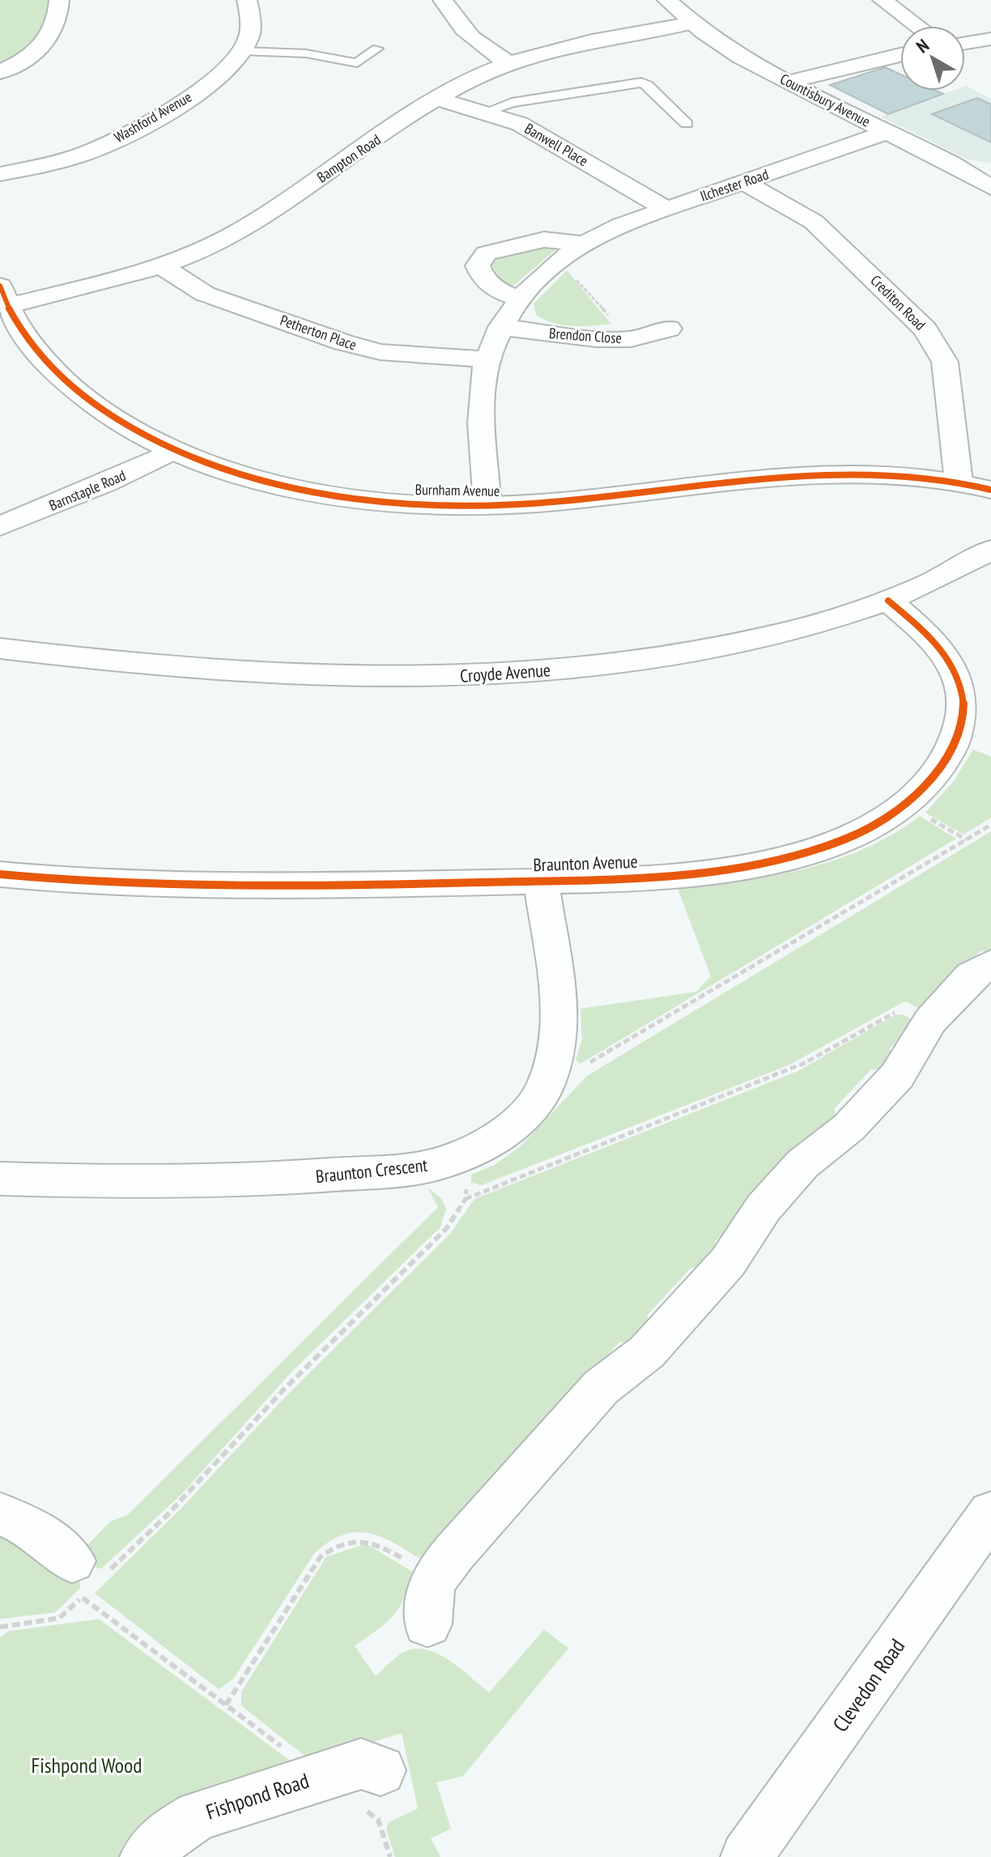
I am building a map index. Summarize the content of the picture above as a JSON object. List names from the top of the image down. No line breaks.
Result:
{"streets":{"street":["Countisbury Avenue","Washford Avenue","Banwell Place","Bampton Road","Ilchester Road","Crediton Road","Petherton Place","Brendon Close","Barnstaple Road","Burnham Avenue","Croyde Avenue","Braunton Avenue","Braunton Crescent","Clevedon Road","Fishpond Road"]},"crossings":[["Countisbury Avenue","Bampton Road"],["Countisbury Avenue","Ilchester Road"],["Banwell Place","Bampton Road"],["Banwell Place","Ilchester Road"],["Bampton Road","Petherton Place"],["Bampton Road","Burnham Avenue"],["Ilchester Road","Crediton Road"],["Ilchester Road","Petherton Place"],["Ilchester Road","Brendon Close"],["Ilchester Road","Burnham Avenue"],["Crediton Road","Burnham Avenue"],["Barnstaple Road","Burnham Avenue"],["Croyde Avenue","Braunton Avenue"],["Braunton Avenue","Braunton Crescent"]],"parks":["Fishpond Wood"],"north":"top left"}
